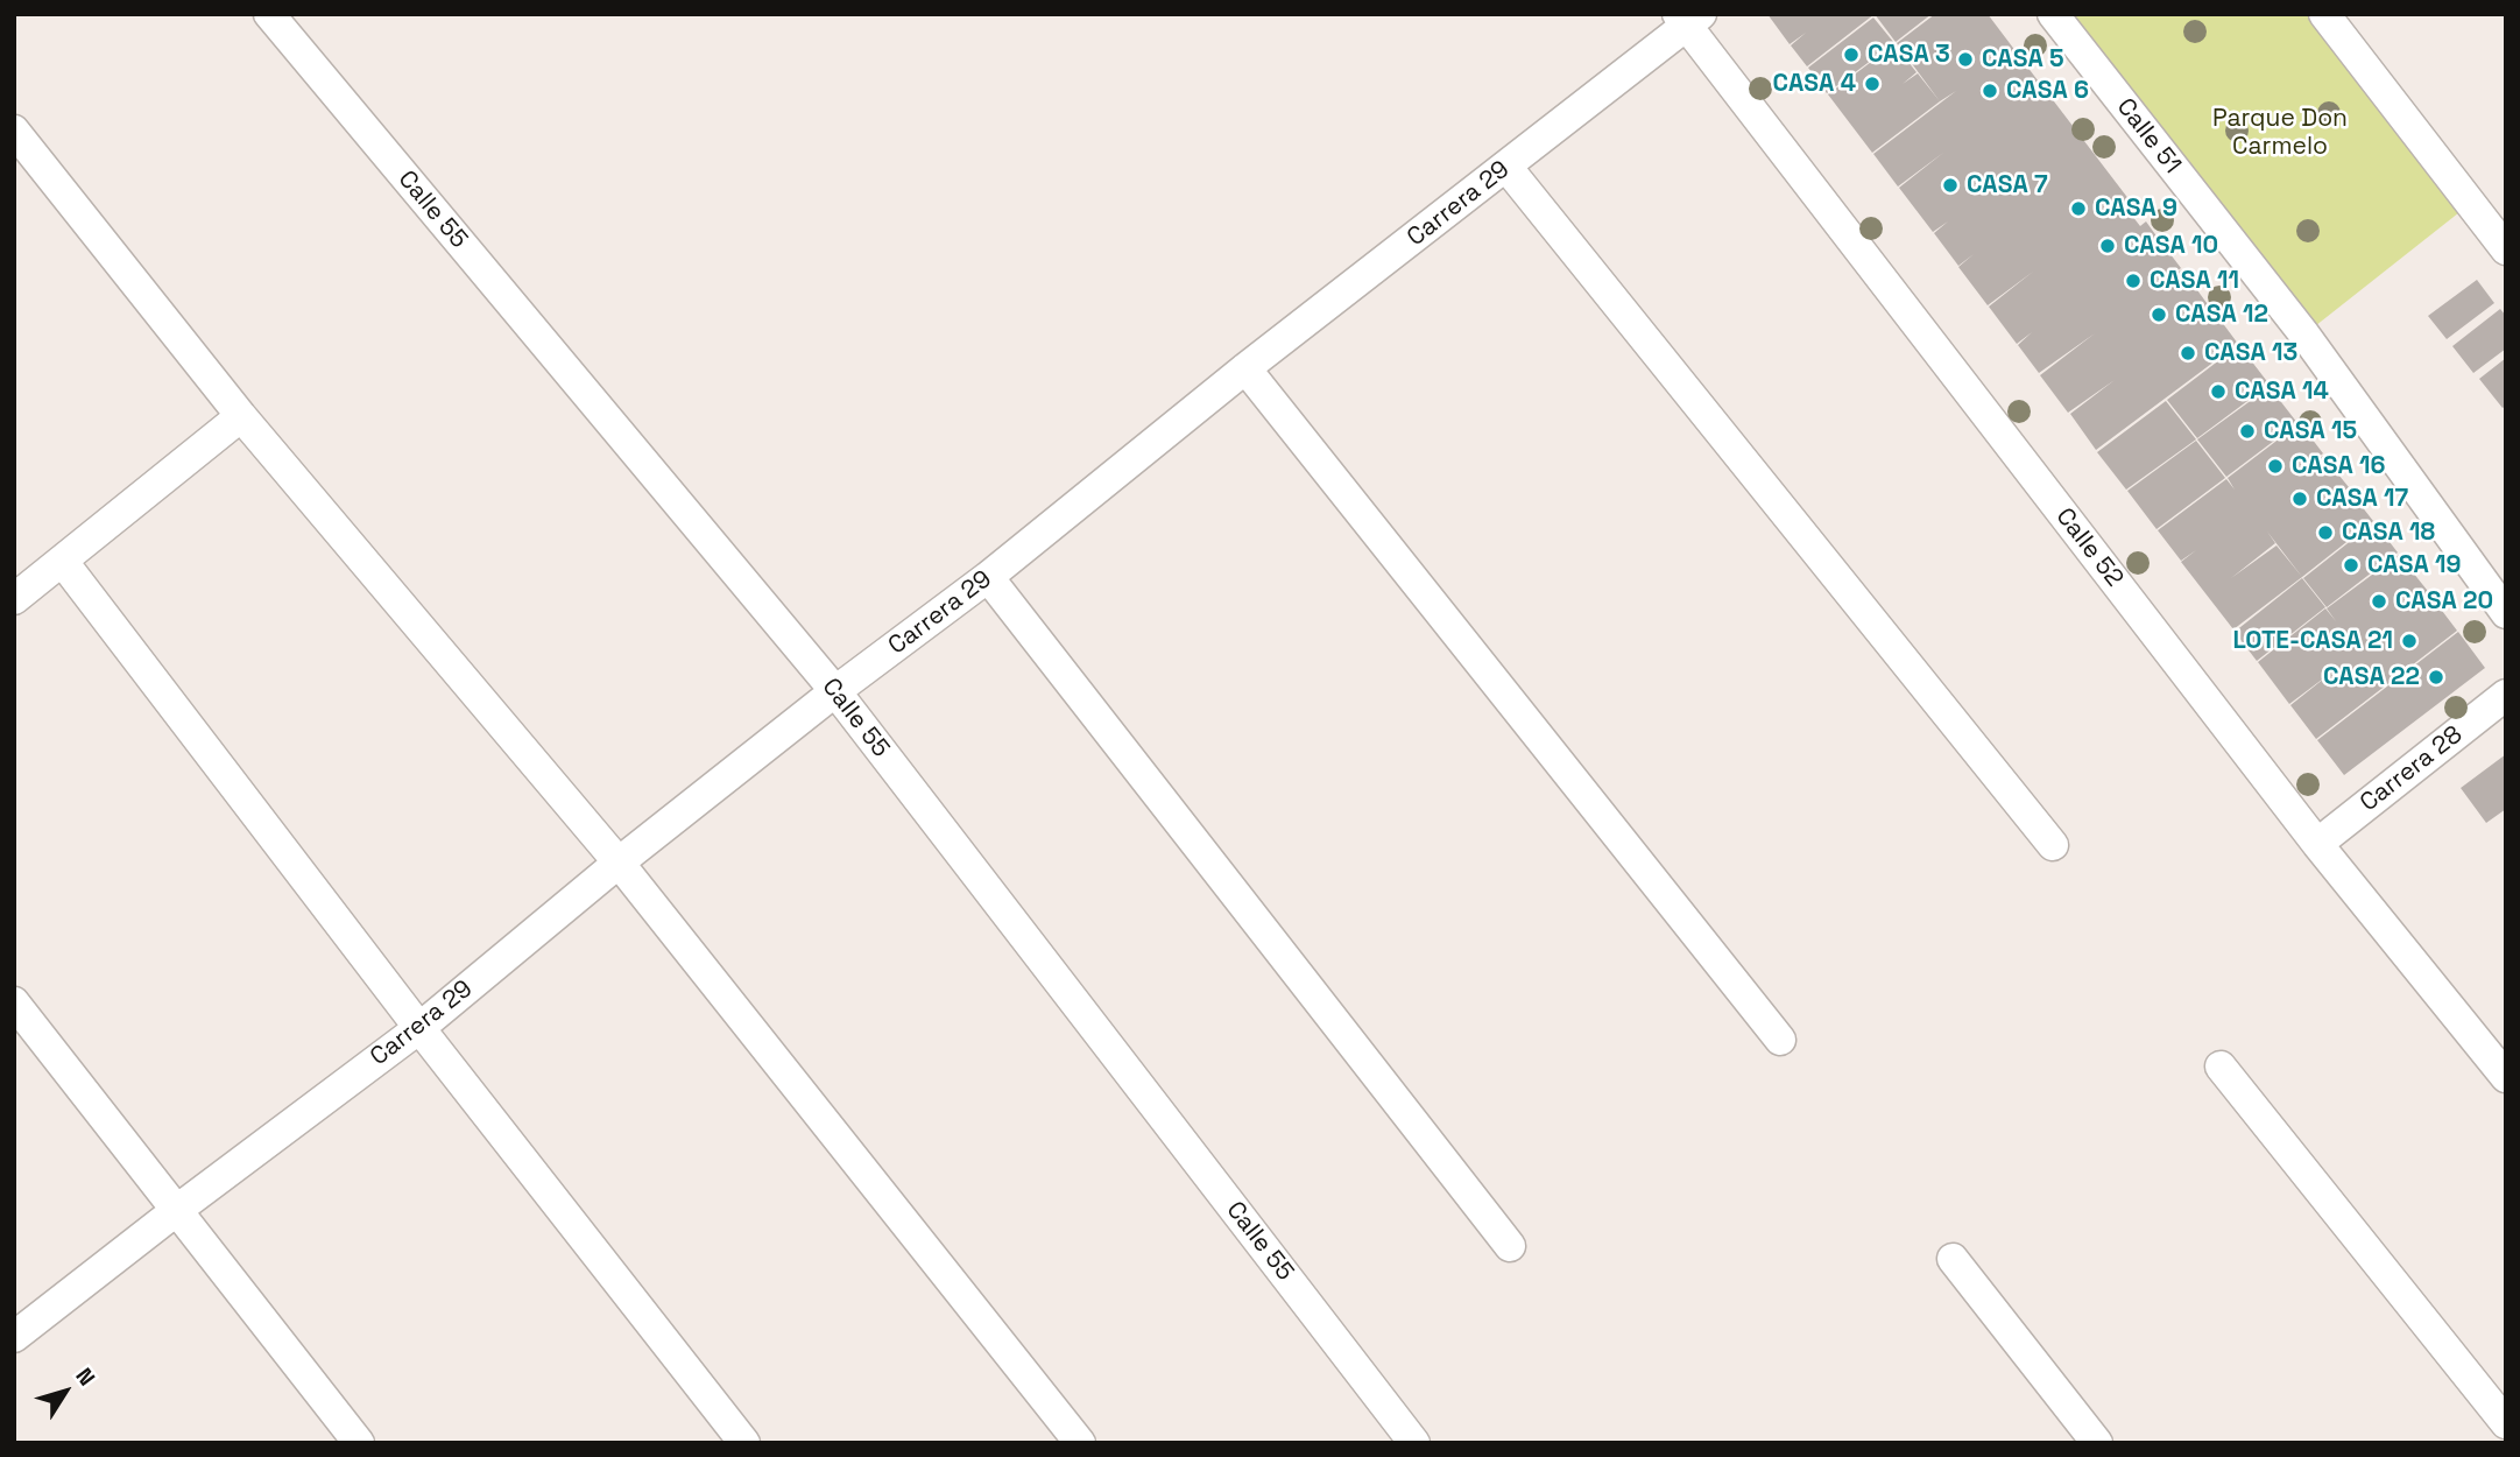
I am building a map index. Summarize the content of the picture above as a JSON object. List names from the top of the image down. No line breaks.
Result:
{"streets":{"street":["Calle 51","Carrera 29","Calle 55","Calle 52","Carrera 28"]},"crossings":[["Carrera 29","Calle 55"],["Carrera 29","Calle 52"],["Calle 52","Carrera 28"]],"parks":["Parque Don Carmelo"],"places":["CASA 3","CASA 5","CASA 4","CASA 6","CASA 7","CASA 9","CASA 10","CASA 11","CASA 12","CASA 13","CASA 14","CASA 15","CASA 16","CASA 17","CASA 18","CASA 19","CASA 20","LOTE-CASA 21","CASA 22"],"north":"top right"}
